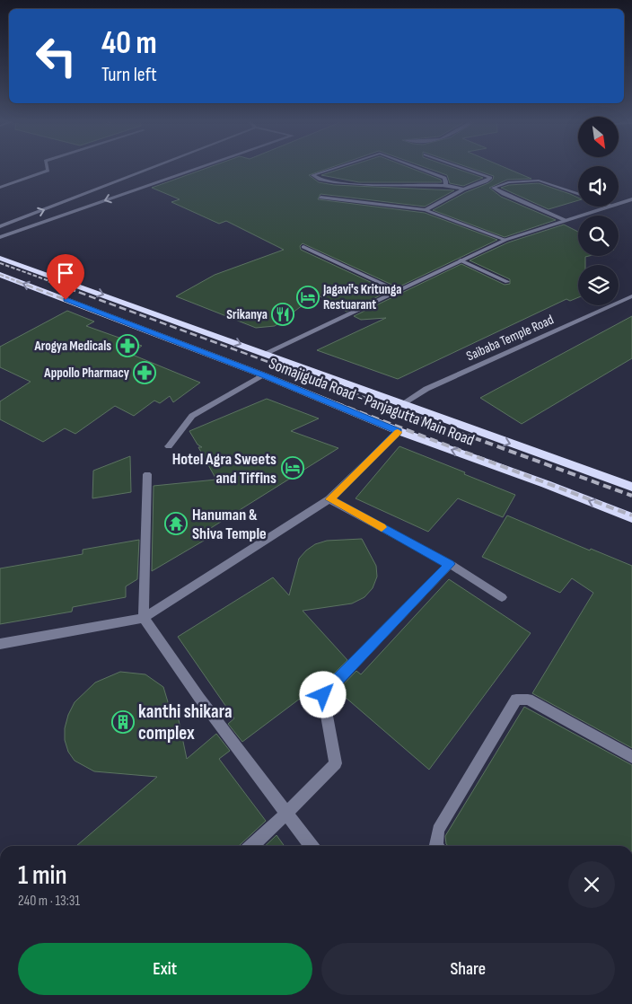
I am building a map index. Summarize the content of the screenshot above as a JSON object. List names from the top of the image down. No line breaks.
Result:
{"streets":{"highway":["Somajiguda Road - Panjagutta Main Road"],"street":["Saibaba Temple Road"]},"crossings":[["Saibaba Temple Road","Somajiguda Road - Panjagutta Main Road"]],"places":{"hotel":["Jagavi's Kritunga Restuarant","Hotel Agra Sweets and Tiffins"],"restaurant":["Srikanya"],"pharmacy":["Arogya Medicals","Appollo Pharmacy"],"temple":["Hanuman & Shiva Temple"],"building":["kanthi shikara complex"]},"north":"bottom right","page":{"turn":["40 m","Turn left"],"heading":["1 min","240 m · 13:31"],"buttons":["Exit","Share"]}}
